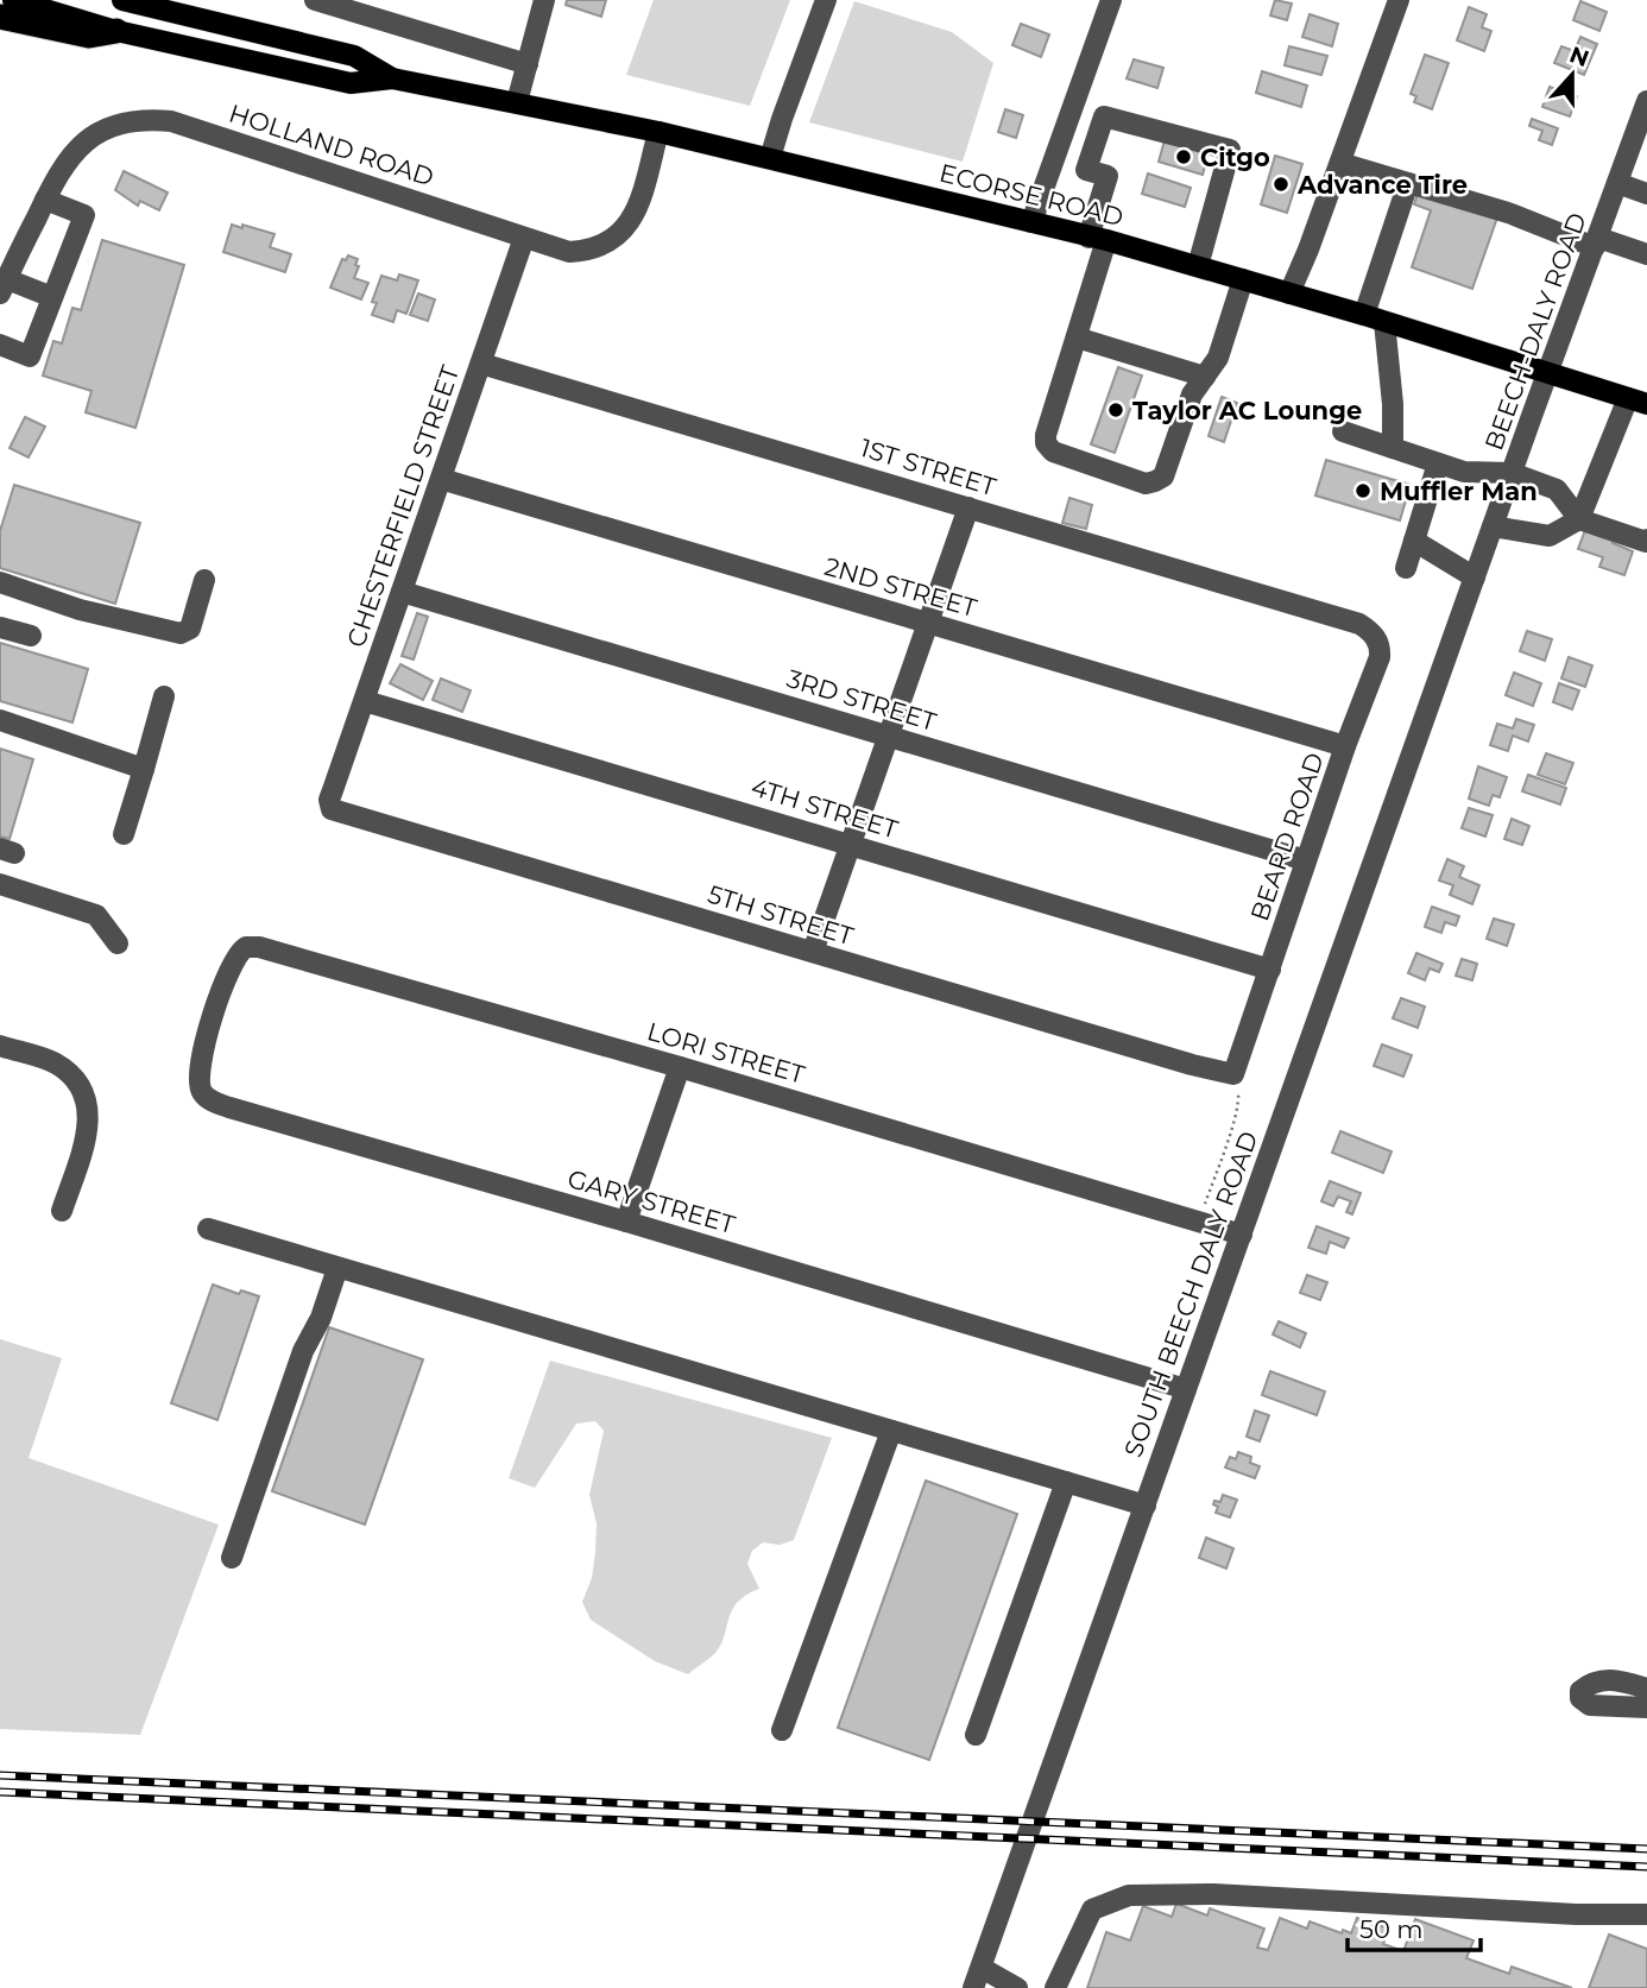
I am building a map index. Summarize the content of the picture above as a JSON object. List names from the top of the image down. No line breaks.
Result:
{"streets":{"main road":["ECORSE ROAD"],"street":["HOLLAND ROAD","BEECH-DALY ROAD","1ST STREET","CHESTERFIELD STREET","2ND STREET","3RD STREET","4TH STREET","BEARD ROAD","5TH STREET","LORI STREET","GARY STREET","SOUTH BEECH DALY ROAD"]},"crossings":[["HOLLAND ROAD","ECORSE ROAD"],["HOLLAND ROAD","CHESTERFIELD STREET"],["ECORSE ROAD","BEECH-DALY ROAD"],["BEECH-DALY ROAD","SOUTH BEECH DALY ROAD"],["1ST STREET","CHESTERFIELD STREET"],["1ST STREET","BEARD ROAD"],["CHESTERFIELD STREET","2ND STREET"],["CHESTERFIELD STREET","3RD STREET"],["CHESTERFIELD STREET","4TH STREET"],["CHESTERFIELD STREET","5TH STREET"],["2ND STREET","BEARD ROAD"],["3RD STREET","BEARD ROAD"],["4TH STREET","BEARD ROAD"],["BEARD ROAD","5TH STREET"],["LORI STREET","GARY STREET"],["LORI STREET","SOUTH BEECH DALY ROAD"],["GARY STREET","SOUTH BEECH DALY ROAD"]],"places":["Citgo","Advance Tire","Taylor AC Lounge","Muffler Man"],"scale_bar":"50 m","north":"top"}
